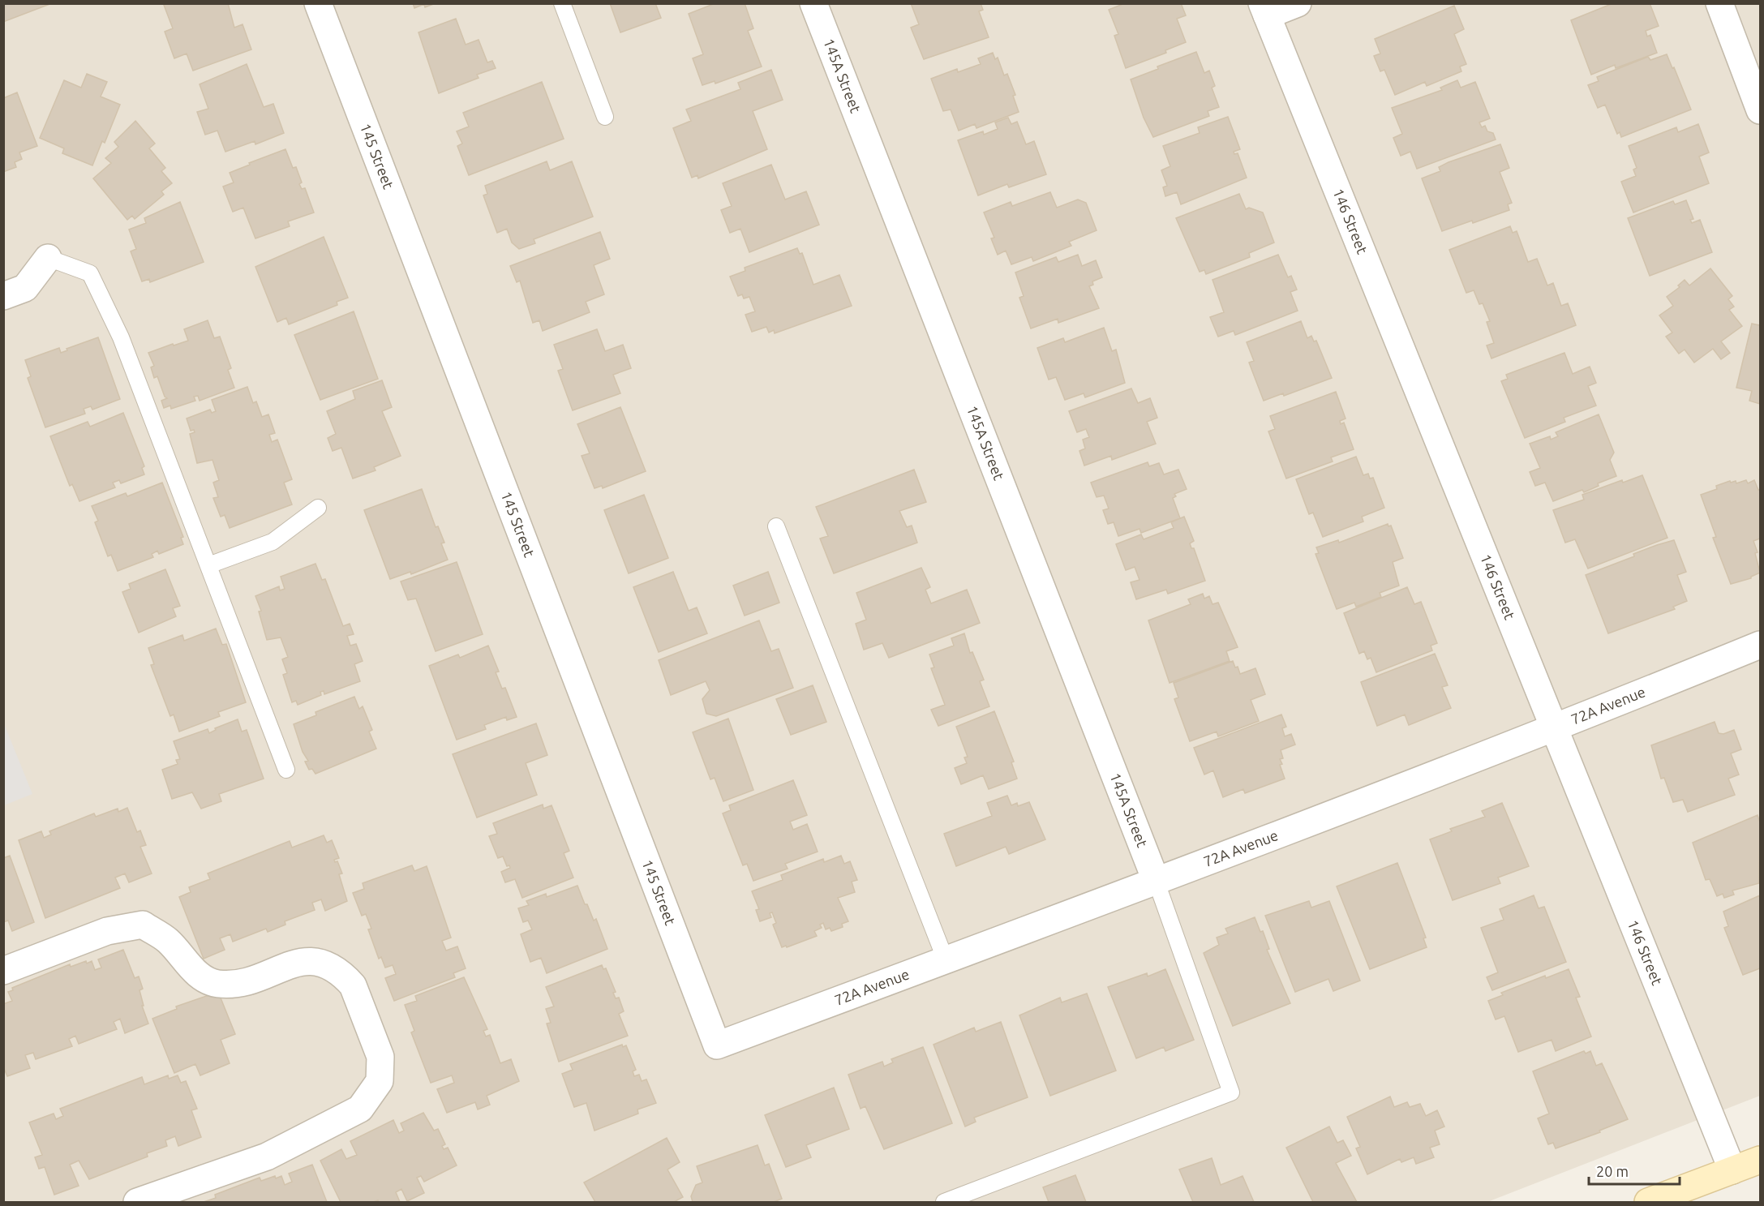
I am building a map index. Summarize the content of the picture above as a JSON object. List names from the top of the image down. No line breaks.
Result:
{"streets":{"street":["145A Street","145 Street","146 Street","72A Avenue"]},"crossings":[["145A Street","72A Avenue"],["145 Street","72A Avenue"],["146 Street","72A Avenue"]],"scale_bar":"20 m"}
